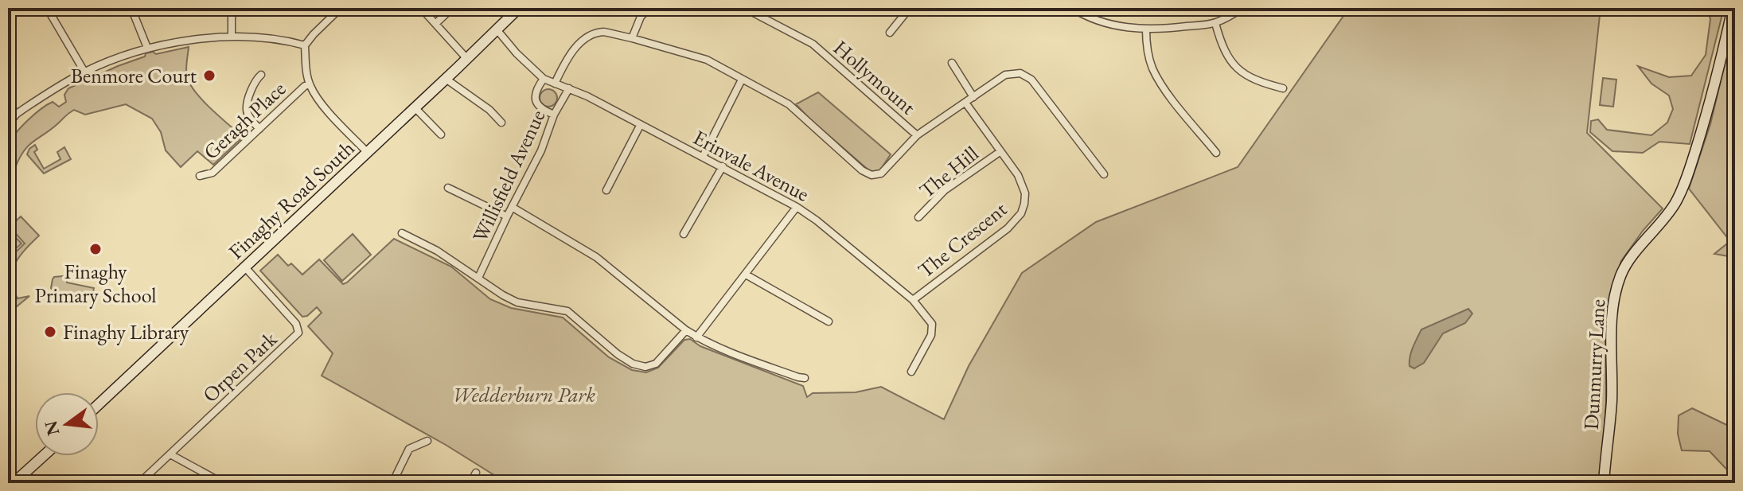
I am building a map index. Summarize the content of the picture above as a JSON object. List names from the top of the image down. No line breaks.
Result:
{"streets":{"street":["Hollymount","Geragh Place","Erinvale Avenue","The Hill","Willisfield Avenue","Finaghy Road South","The Crescent","Dunmurry Lane","Orpen Park"]},"crossings":[["Erinvale Avenue","Willisfield Avenue"],["Erinvale Avenue","Finaghy Road South"],["Erinvale Avenue","The Crescent"],["The Hill","The Crescent"],["Finaghy Road South","Orpen Park"]],"parks":["Wedderburn Park"],"places":["Benmore Court","Finaghy Primary School","Finaghy Library"],"north":"left"}
